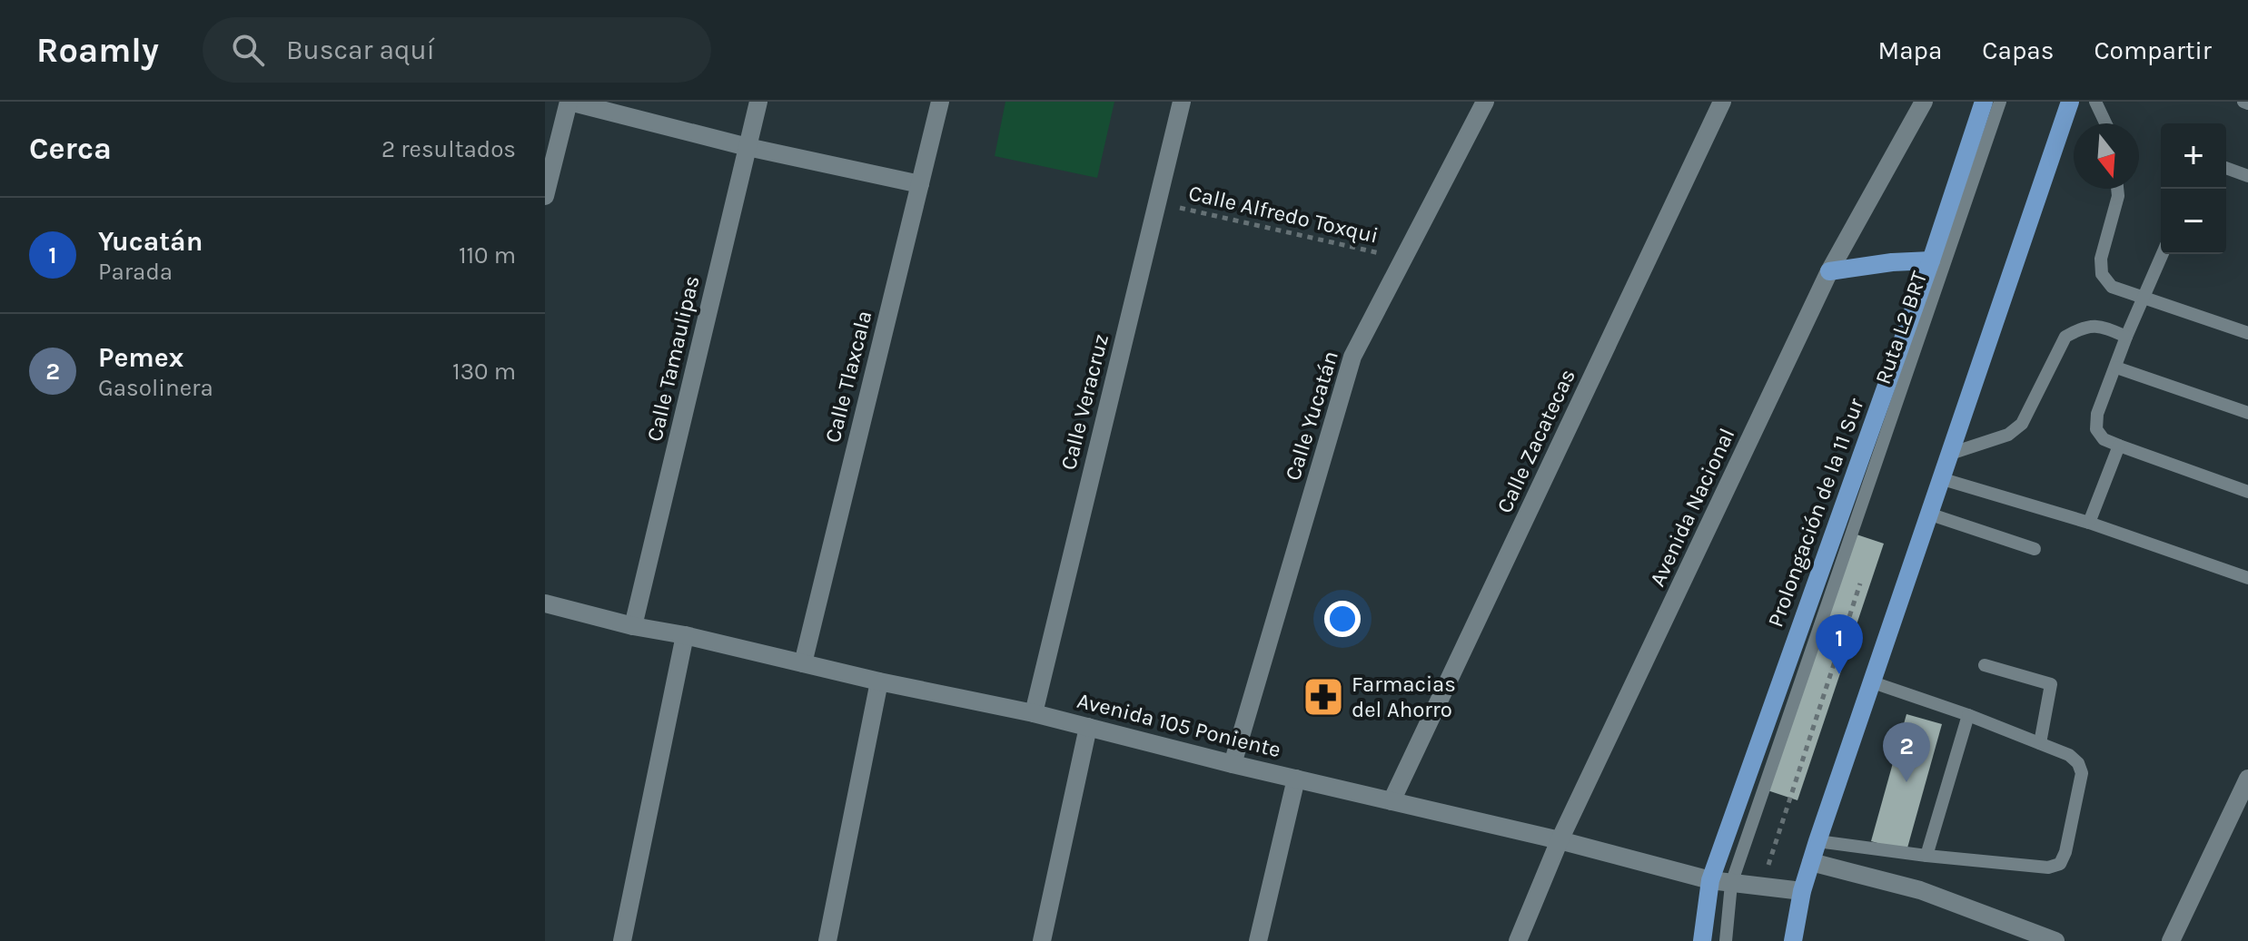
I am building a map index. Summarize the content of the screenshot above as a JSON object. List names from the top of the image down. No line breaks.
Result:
{"streets":{"main road":["Prolongación de la 11 Sur"],"street":["Calle Tamaulipas","Calle Tlaxcala","Calle Veracruz","Calle Yucatán","Calle Zacatecas","Avenida Nacional","Avenida 105 Poniente"],"lane":["Ruta L2 BRT"],"path":["Calle Alfredo Toxqui"]},"crossings":[["Calle Alfredo Toxqui","Calle Veracruz"],["Calle Alfredo Toxqui","Calle Yucatán"],["Ruta L2 BRT","Avenida 105 Poniente"],["Calle Tamaulipas","Avenida 105 Poniente"],["Calle Tlaxcala","Avenida 105 Poniente"],["Calle Veracruz","Avenida 105 Poniente"],["Calle Yucatán","Avenida 105 Poniente"],["Calle Zacatecas","Avenida 105 Poniente"],["Avenida Nacional","Avenida 105 Poniente"],["Prolongación de la 11 Sur","Avenida 105 Poniente"]],"places":{"pharmacy":["Farmacias del Ahorro"]},"north":"bottom","page":{"header":"Roamly","search":"Buscar aquí","nav":["Mapa","Capas","Compartir"],"heading":["Cerca","2 resultados"],"map_buttons":["+","−"],"list":[{"mark":"1","name":"Yucatán","note":"Parada","value":"110 m"},{"mark":"2","name":"Pemex","note":"Gasolinera","value":"130 m"}],"pins":["1","2"]}}
